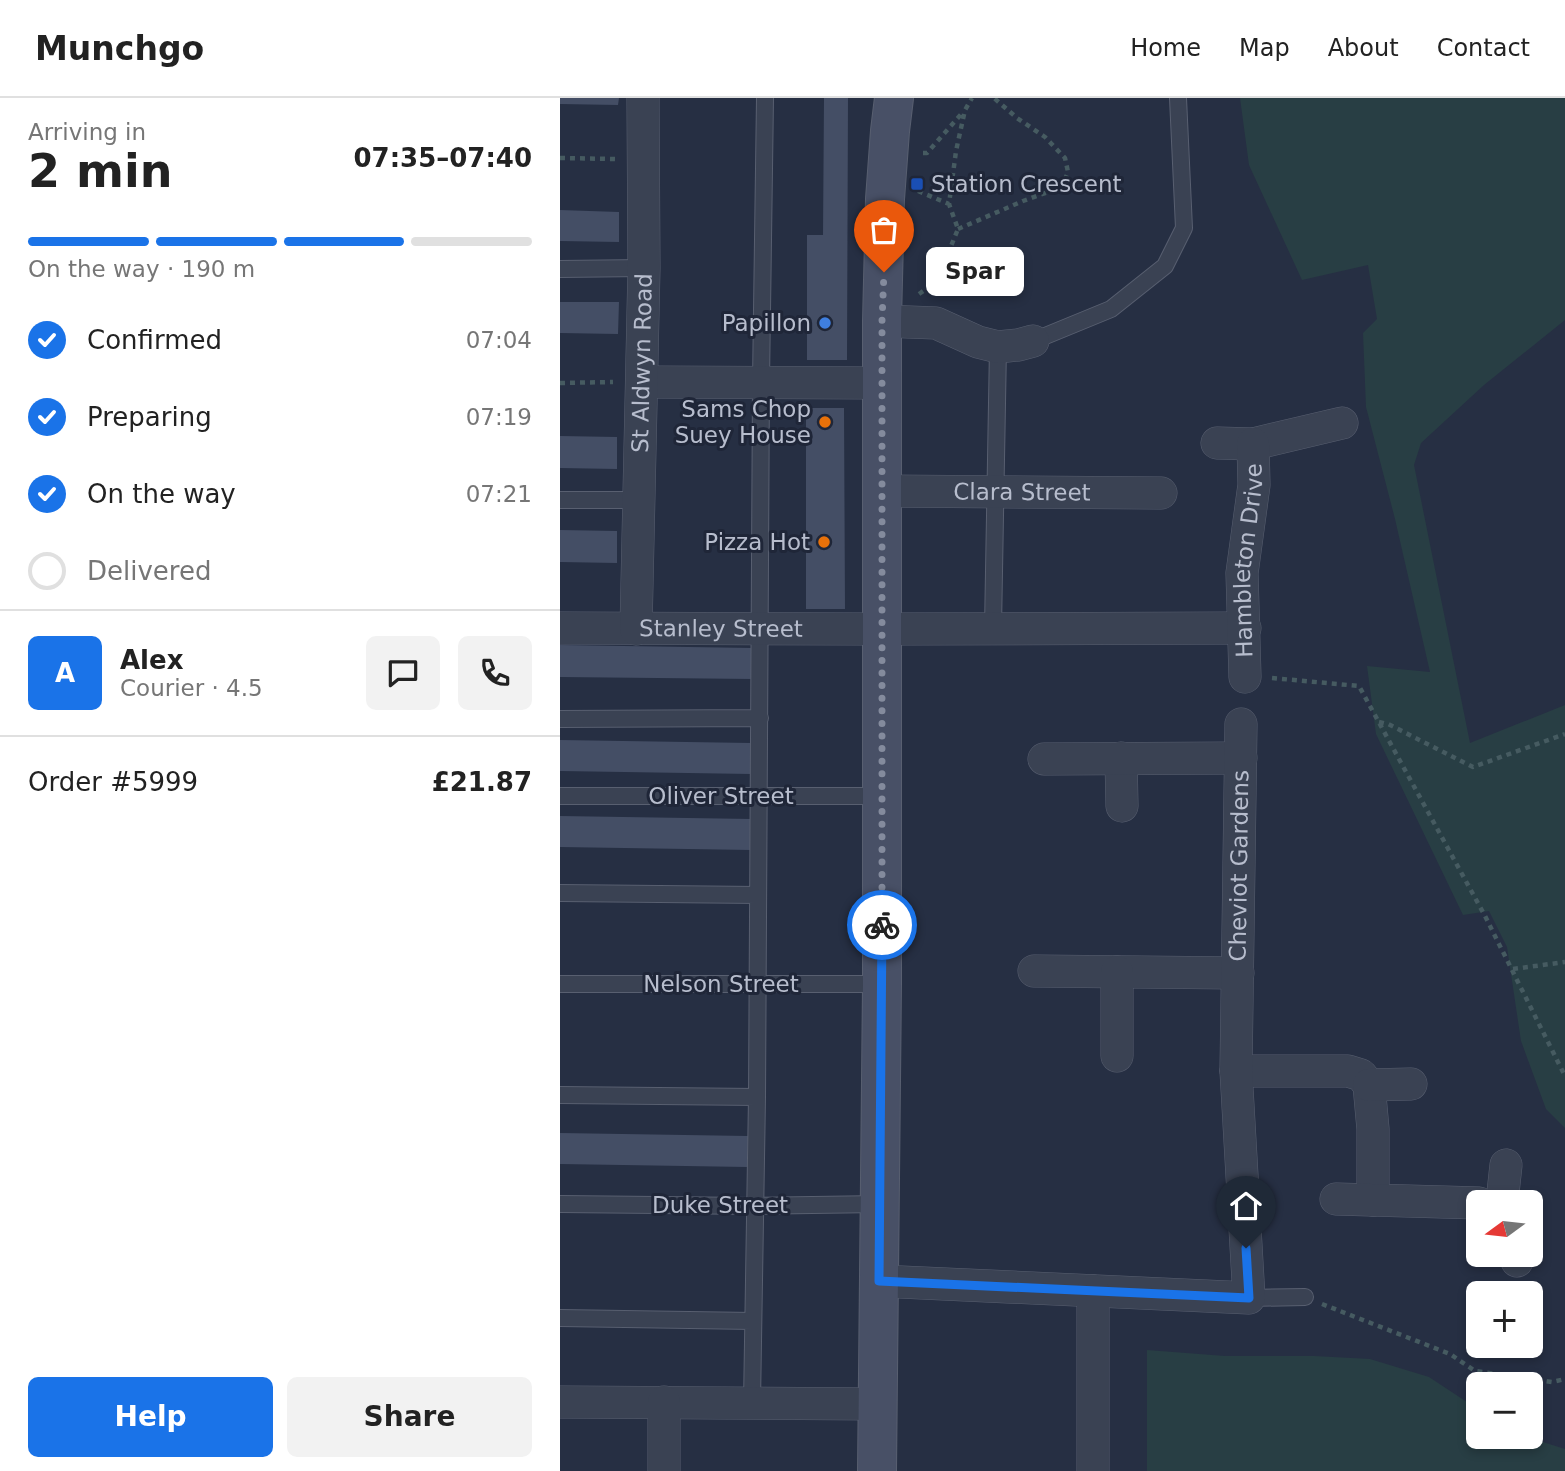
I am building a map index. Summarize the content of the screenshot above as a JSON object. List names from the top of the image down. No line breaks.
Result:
{"streets":{"street":["St Aldwyn Road","Clara Street","Hambleton Drive","Stanley Street","Cheviot Gardens"],"lane":["Oliver Street","Nelson Street","Duke Street"]},"crossings":[["St Aldwyn Road","Stanley Street"],["Hambleton Drive","Stanley Street"]],"places":{"transit":["Station Crescent"],"other":["Spar","Papillon","Sams Chop Suey House","Pizza Hot"]},"north":"left","page":{"header":"Munchgo","nav":["Home","Map","About","Contact"],"heading":["2 min","Arriving in","07:35–07:40"],"panel":["Alex","Courier · 4.5","Order #5999","£21.87"],"bar":"On the way · 190 m","bubble":"Spar","list":[["Confirmed","07:04"],["Preparing","07:19"],["On the way","07:21"],"Delivered"],"round":"A","map_buttons":["+","−"],"buttons":["Help","Share"]}}
